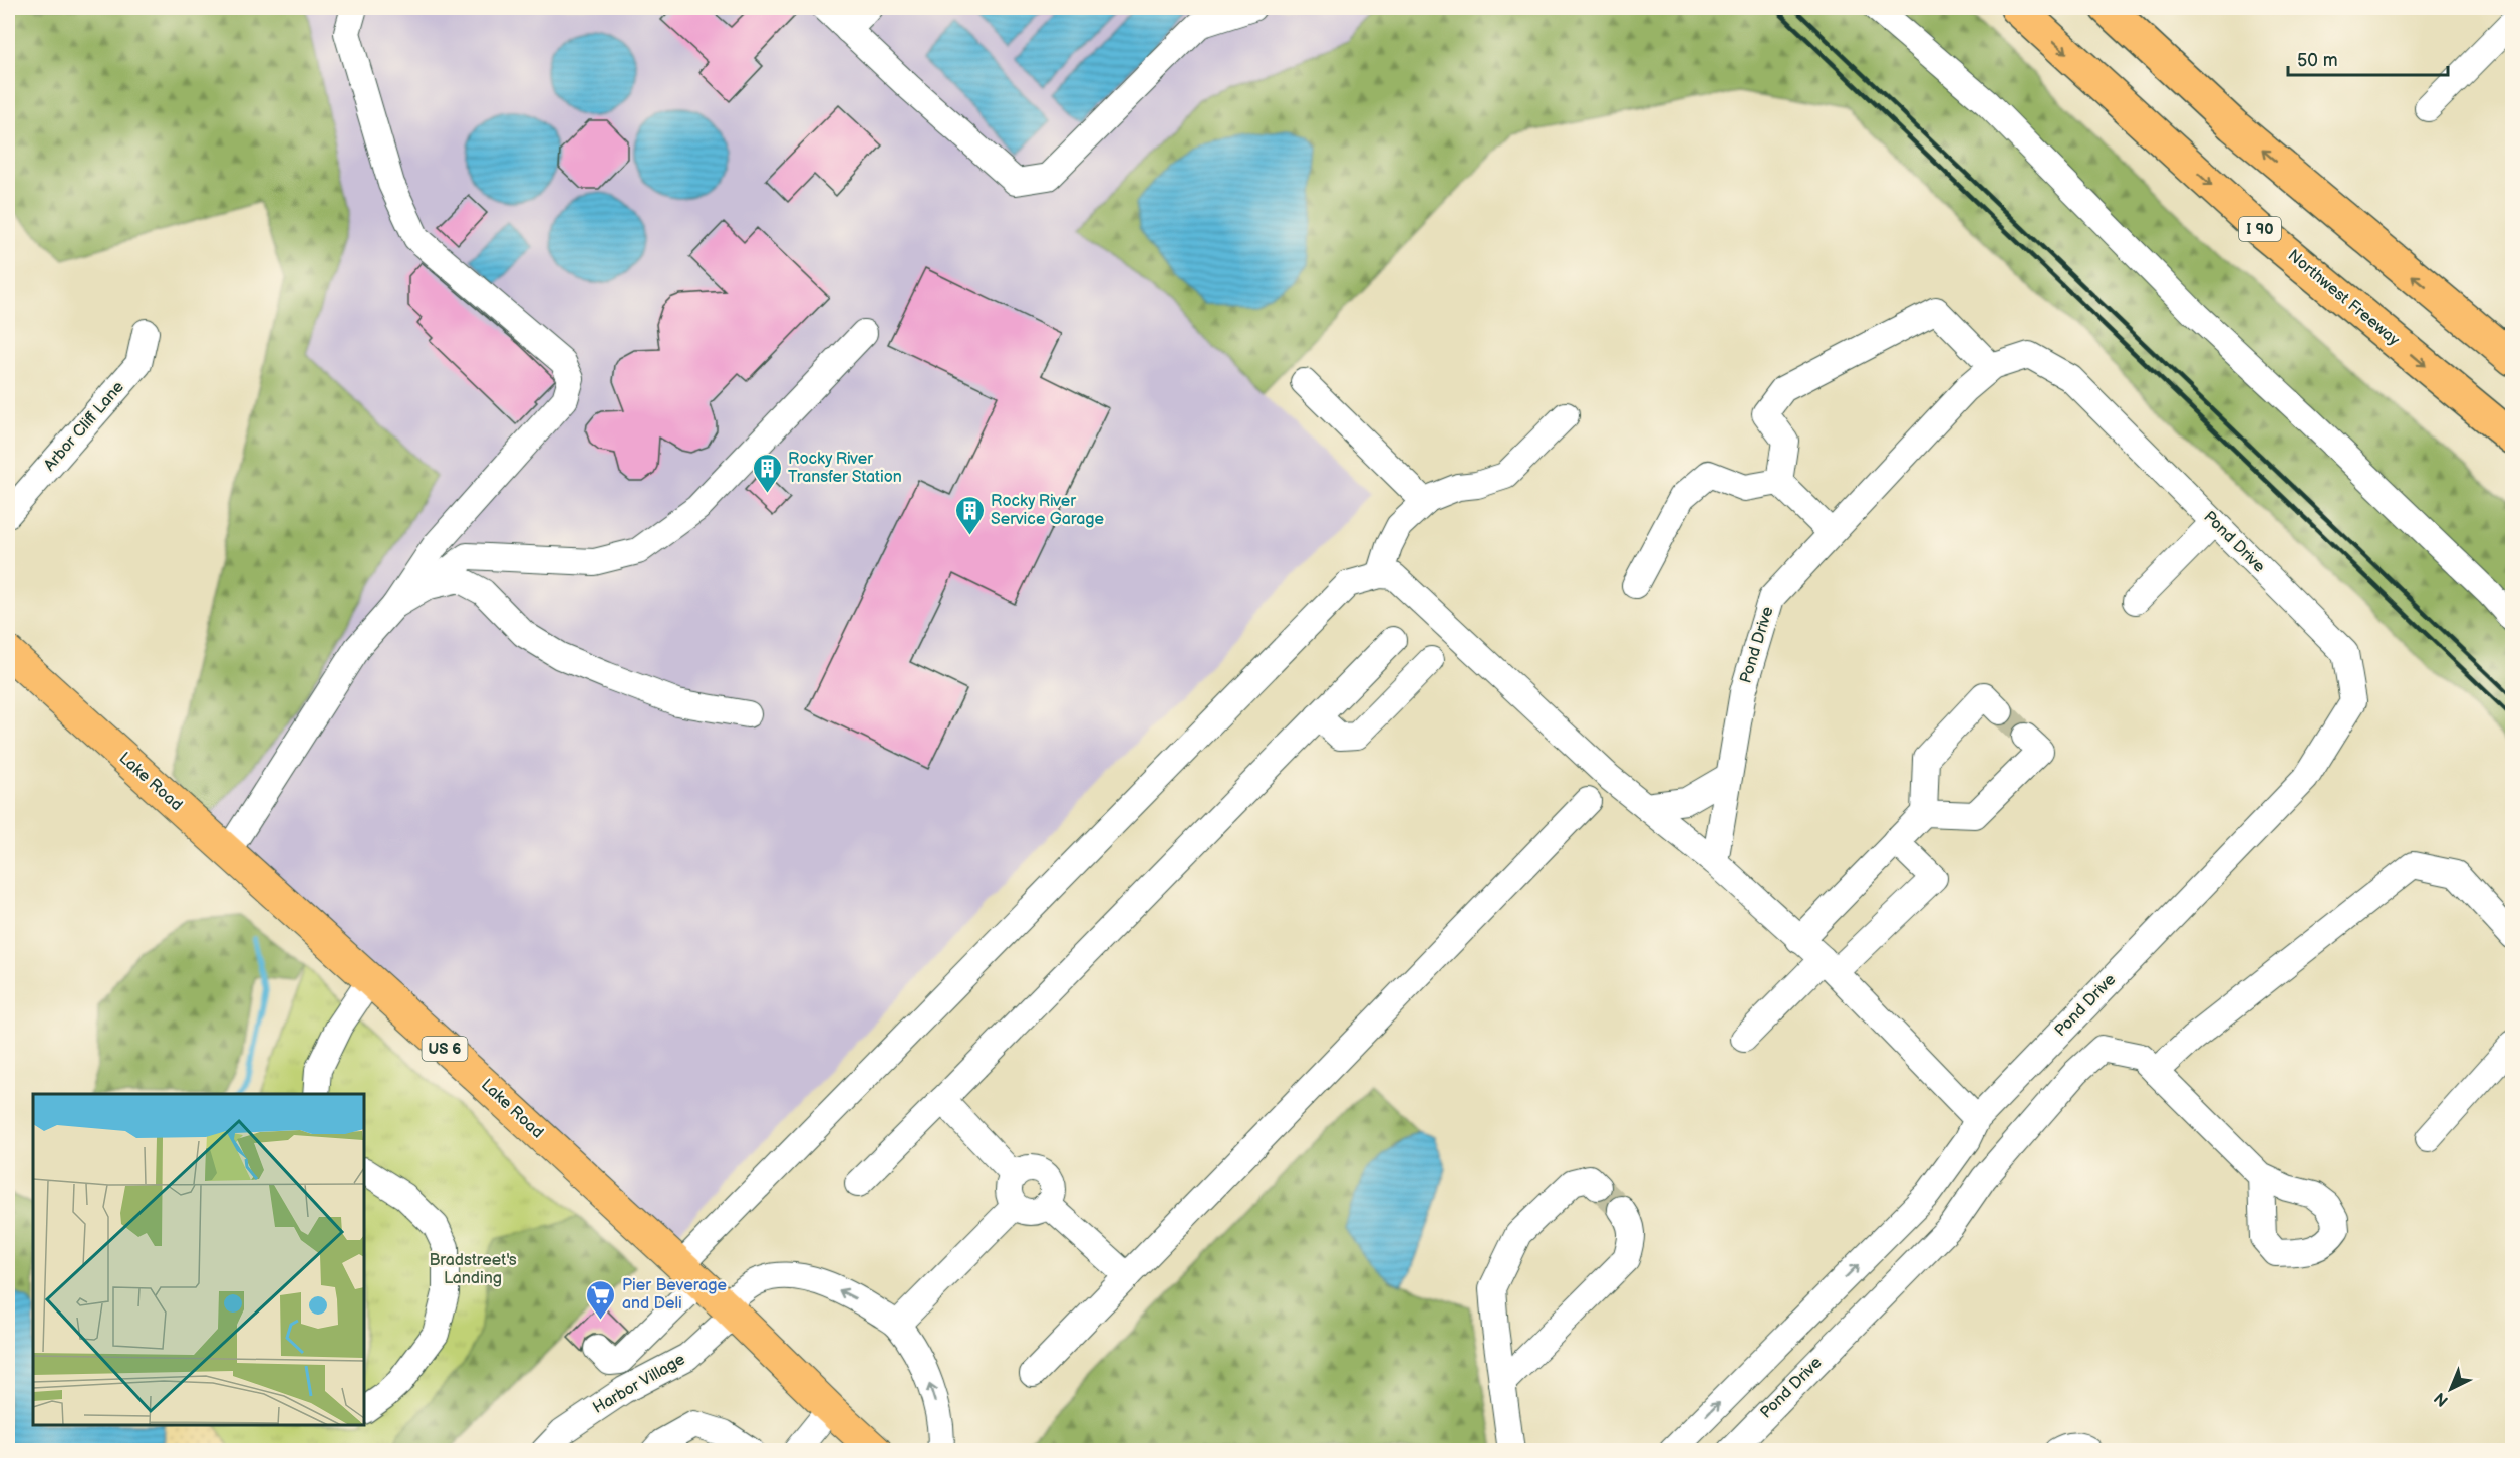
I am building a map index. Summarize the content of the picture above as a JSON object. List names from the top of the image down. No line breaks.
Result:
{"streets":{"highway":["I 90","Northwest Freeway"],"main road":["Lake Road","US 6"],"street":["Arbor Cliff Lane","Pond Drive","Harbor Village"]},"crossings":[["Lake Road","Harbor Village"]],"one_way":["Harbor Village"],"parks":["Bradstreet's Landing"],"places":{"building":["Rocky River Transfer Station","Rocky River Service Garage"],"supermarket":["Pier Beverage and Deli"]},"scale_bar":"50 m","north":"bottom left"}
